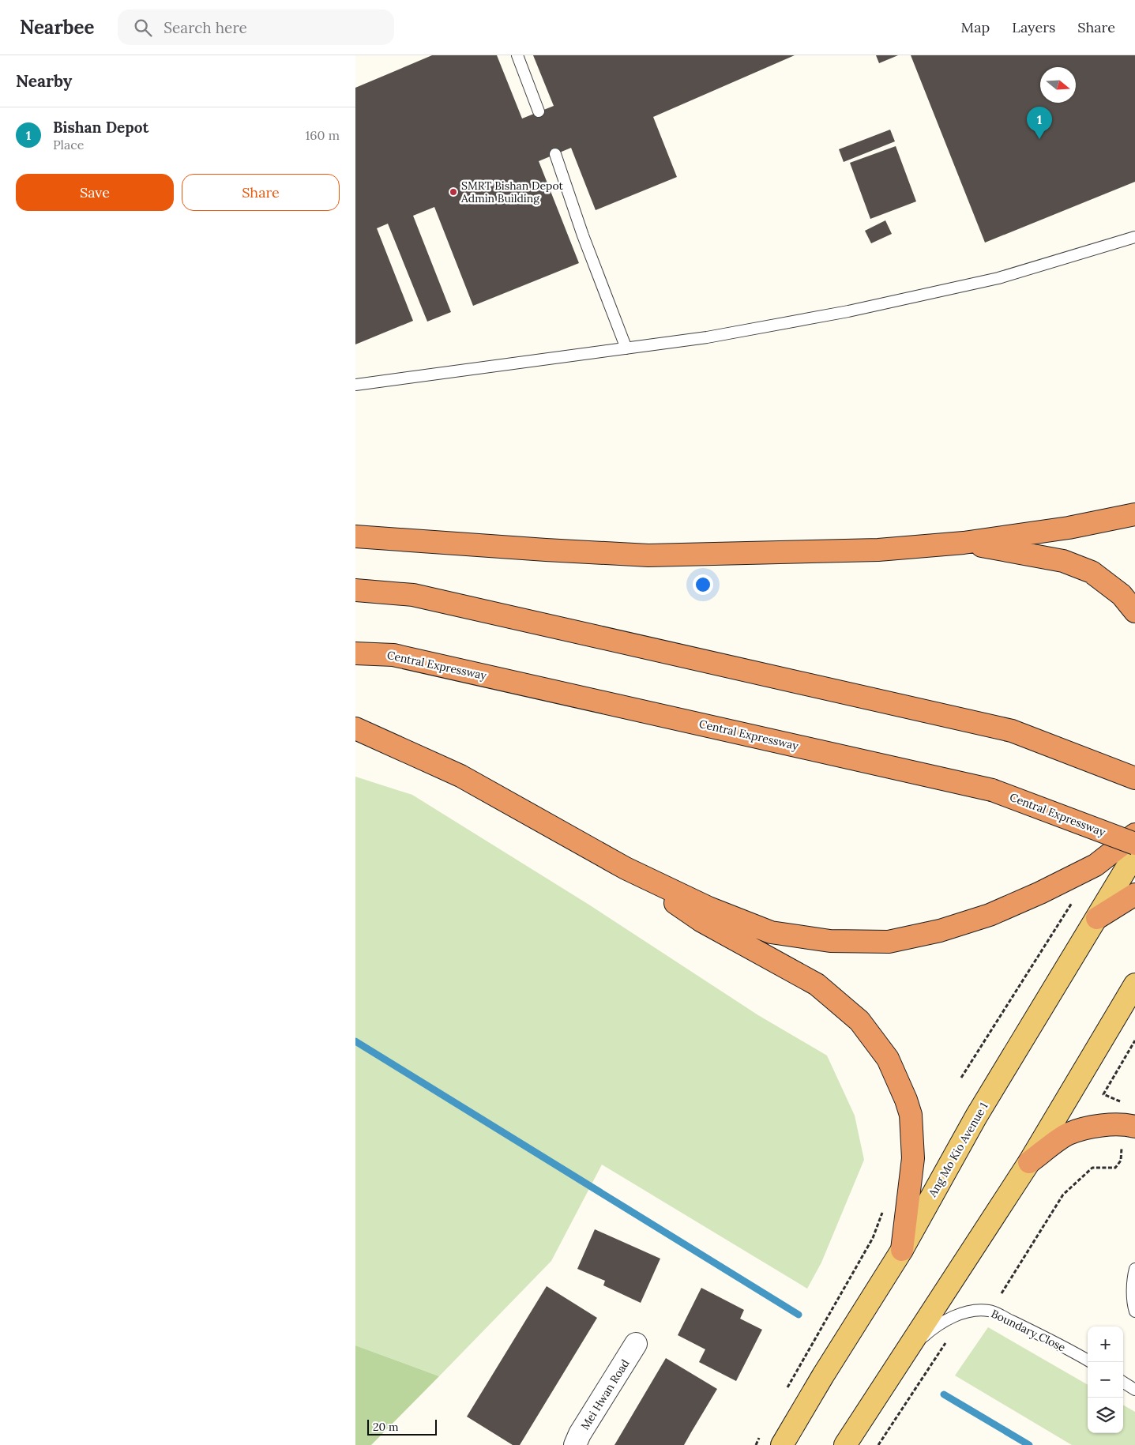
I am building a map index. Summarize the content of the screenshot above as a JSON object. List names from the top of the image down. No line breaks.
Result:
{"streets":{"highway":["Central Expressway"],"main road":["Ang Mo Kio Avenue 1"],"street":["Mei Hwan Road"],"lane":["Boundary Close"]},"places":["SMRT Bishan Depot Admin Building"],"scale_bar":"20 m","north":"right","page":{"header":"Nearbee","search":"Search here","nav":["Map","Layers","Share"],"heading":"Nearby","list":[{"mark":"1","name":"Bishan Depot","note":"Place","value":"160 m"}],"pins":"1","buttons":["Save","Share"],"map_buttons":["+","−"],"scale":"20 m"}}
